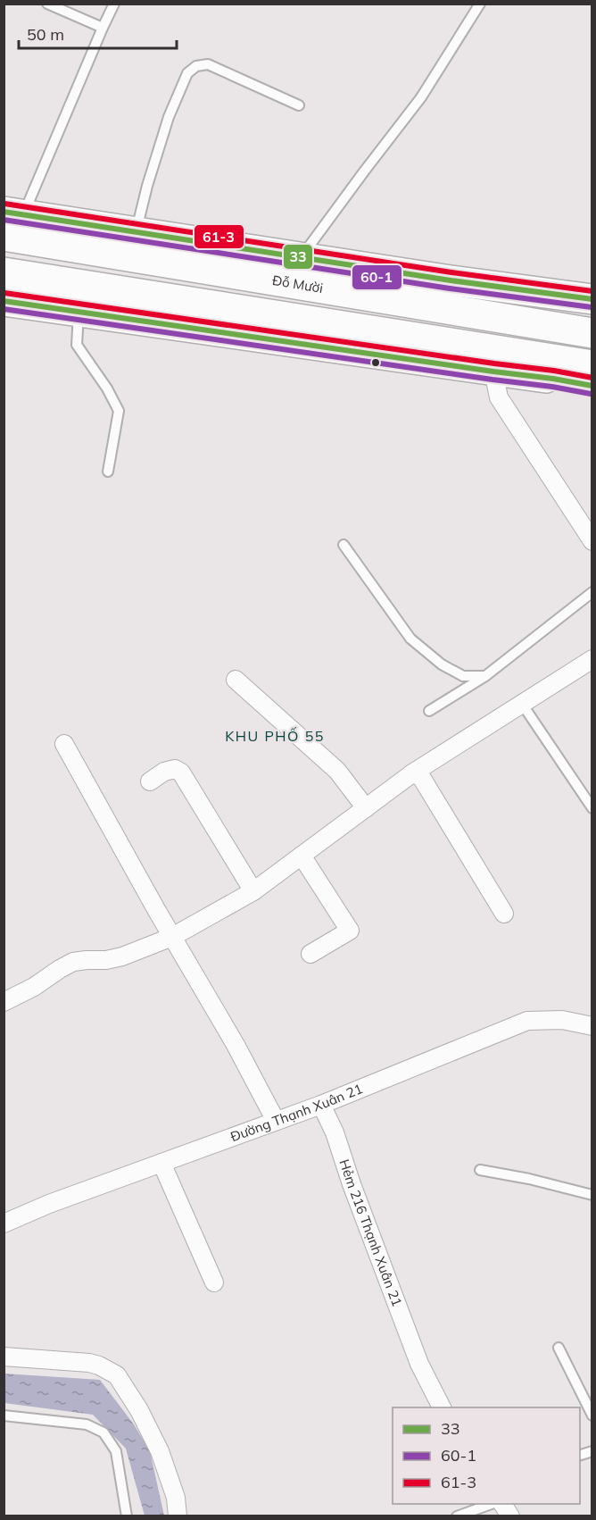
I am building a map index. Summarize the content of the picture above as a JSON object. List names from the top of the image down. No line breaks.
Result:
{"streets":{"highway":["Đỗ Mười"],"street":["Đường Thạnh Xuân 21","Hẻm 216 Thạnh Xuân 21"]},"crossings":[["Đường Thạnh Xuân 21","Hẻm 216 Thạnh Xuân 21"]],"districts":["KHU PHỐ 55"],"lines":["transit line 61-3","transit line 33","transit line 60-1"],"legend":["33","60-1","61-3"],"scale_bar":"50 m"}
